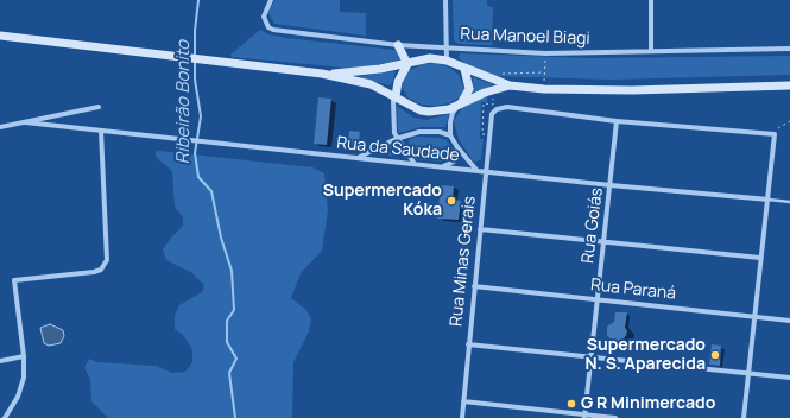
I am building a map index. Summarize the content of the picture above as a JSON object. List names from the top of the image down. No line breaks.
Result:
{"streets":{"street":["Rua Manoel Biagi","Rua da Saudade","Rua Goiás","Rua Minas Gerais","Rua Paraná"]},"crossings":[["Rua da Saudade","Rua Goiás"],["Rua da Saudade","Rua Minas Gerais"],["Rua Goiás","Rua Minas Gerais"],["Rua Goiás","Rua Paraná"],["Rua Minas Gerais","Rua Paraná"]],"water":["Ribeirão Bonito"],"places":["Supermercado Kóka","Supermercado N. S. Aparecida","G R Minimercado"]}
